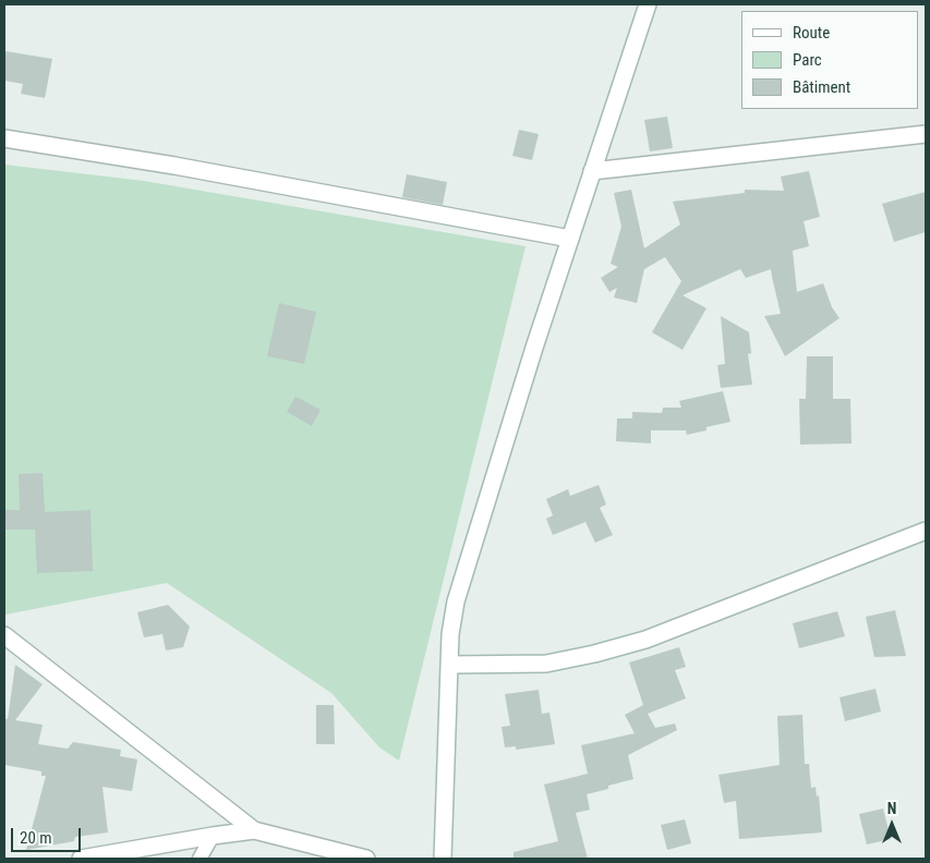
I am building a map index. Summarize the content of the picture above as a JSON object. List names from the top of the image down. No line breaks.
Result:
{"legend":["Route","Parc","Bâtiment"],"scale_bar":"20 m","north":"top"}
